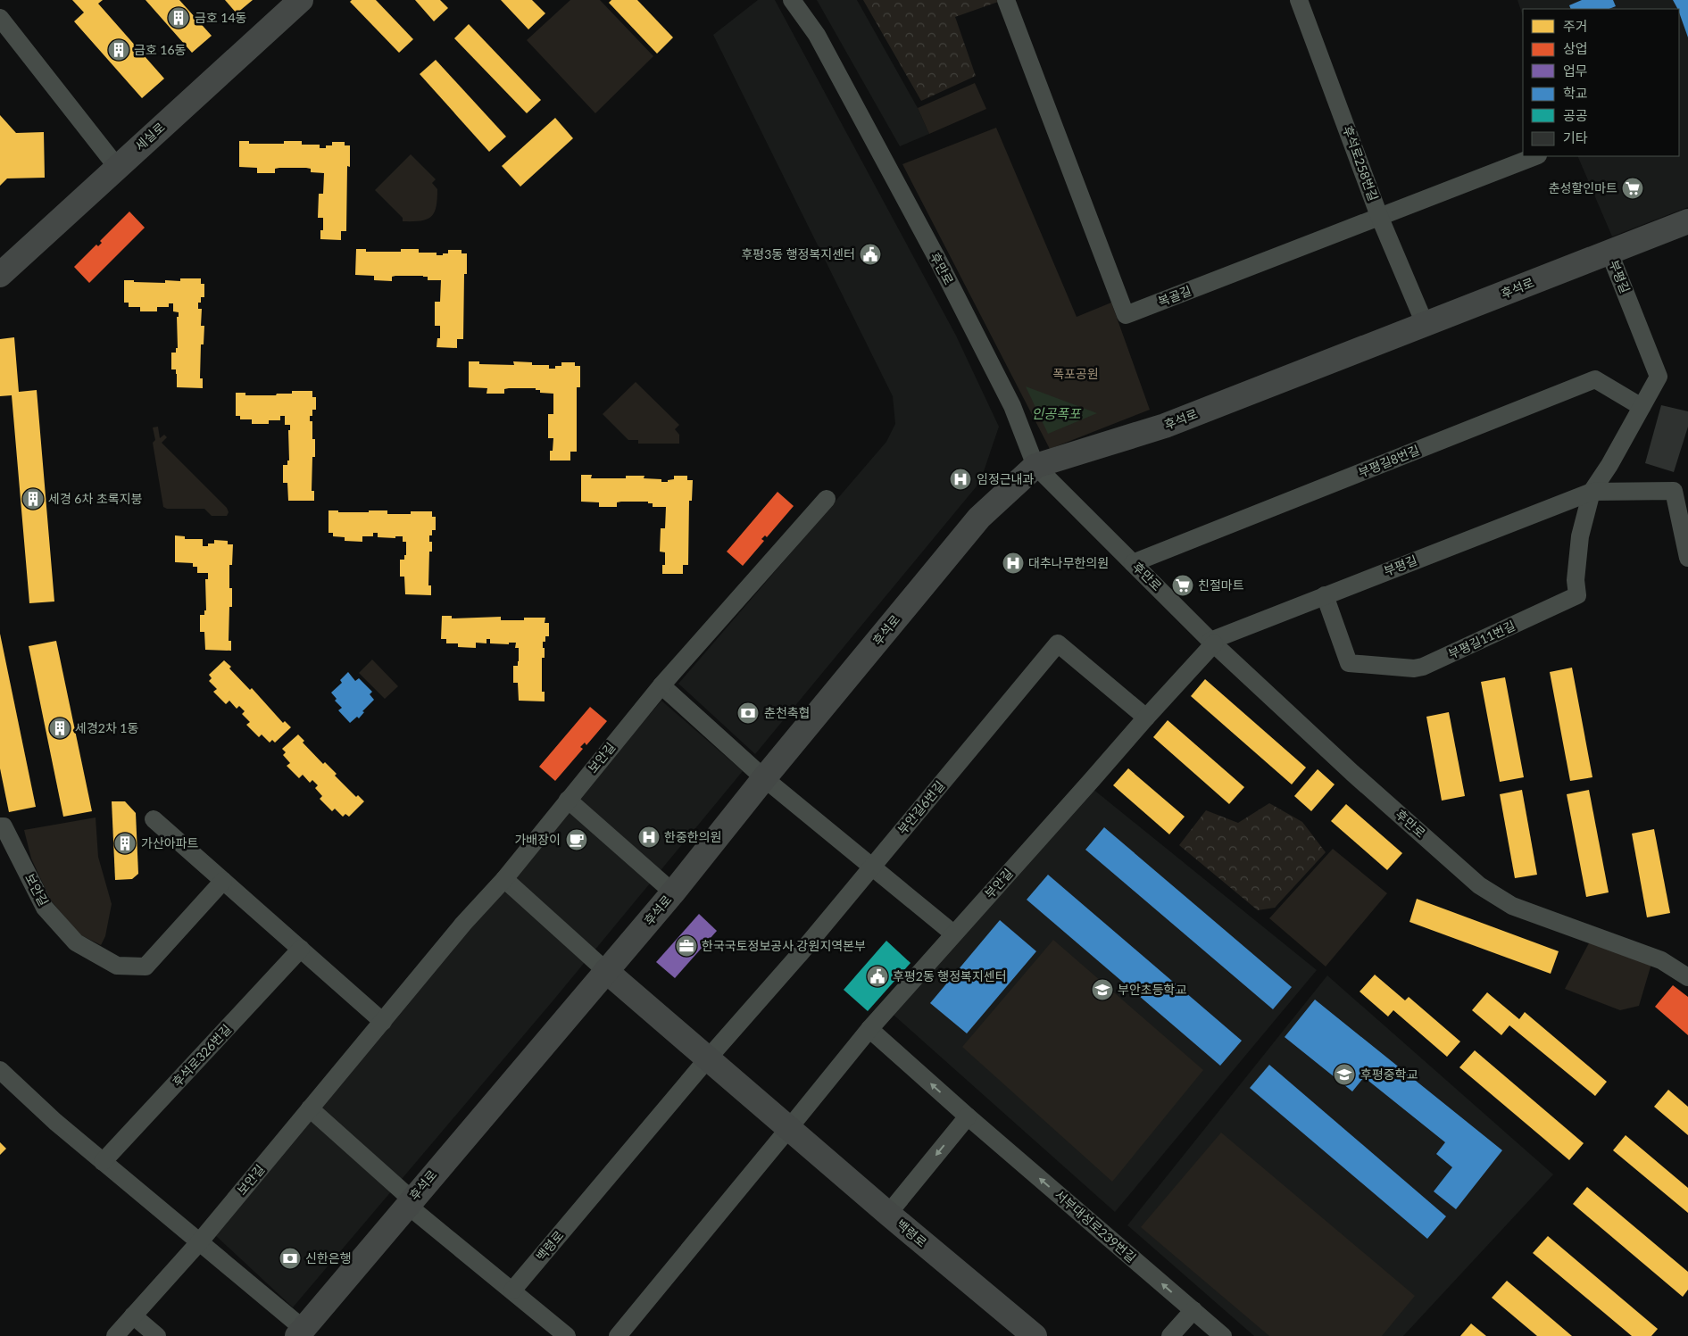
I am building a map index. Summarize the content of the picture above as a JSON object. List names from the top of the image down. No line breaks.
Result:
{"streets":{"street":["세실로","후석로258번길","후만로","부평길","후석로","복골길","부평길8번길","부평길11번길","보안길","부안길6번길","부안길","후석로326번길","서부대성로239번길","백령로"]},"crossings":[["후석로258번길","후석로"],["후석로258번길","복골길"],["후만로","부평길"],["후만로","후석로"],["후만로","부평길8번길"],["후만로","부안길"],["부평길","후석로"],["부평길","부평길8번길"],["부평길","부평길11번길"],["부평길","부안길"],["후석로","백령로"],["부안길6번길","부안길"],["부안길6번길","백령로"],["부안길","서부대성로239번길"],["부안길","백령로"]],"one_way":["서부대성로239번길"],"water":["인공폭포"],"parks":["폭포공원"],"places":{"building":["금호 14동","금호 16동","세경 6차 초록지붕","세경2차 1동","가산아파트"],"supermarket":["춘성할인마트","친절마트"],"public building":["후평3동 행정복지센터","후평2동 행정복지센터"],"hospital":["임정근내과","대추나무한의원","한중한의원"],"bank":["춘천축협","신한은행"],"cafe":["가배장이"],"office":["한국국토정보공사 강원지역본부"],"school or university":["부안초등학교","후평중학교"]},"legend":["주거","상업","업무","학교","공공","기타"]}
